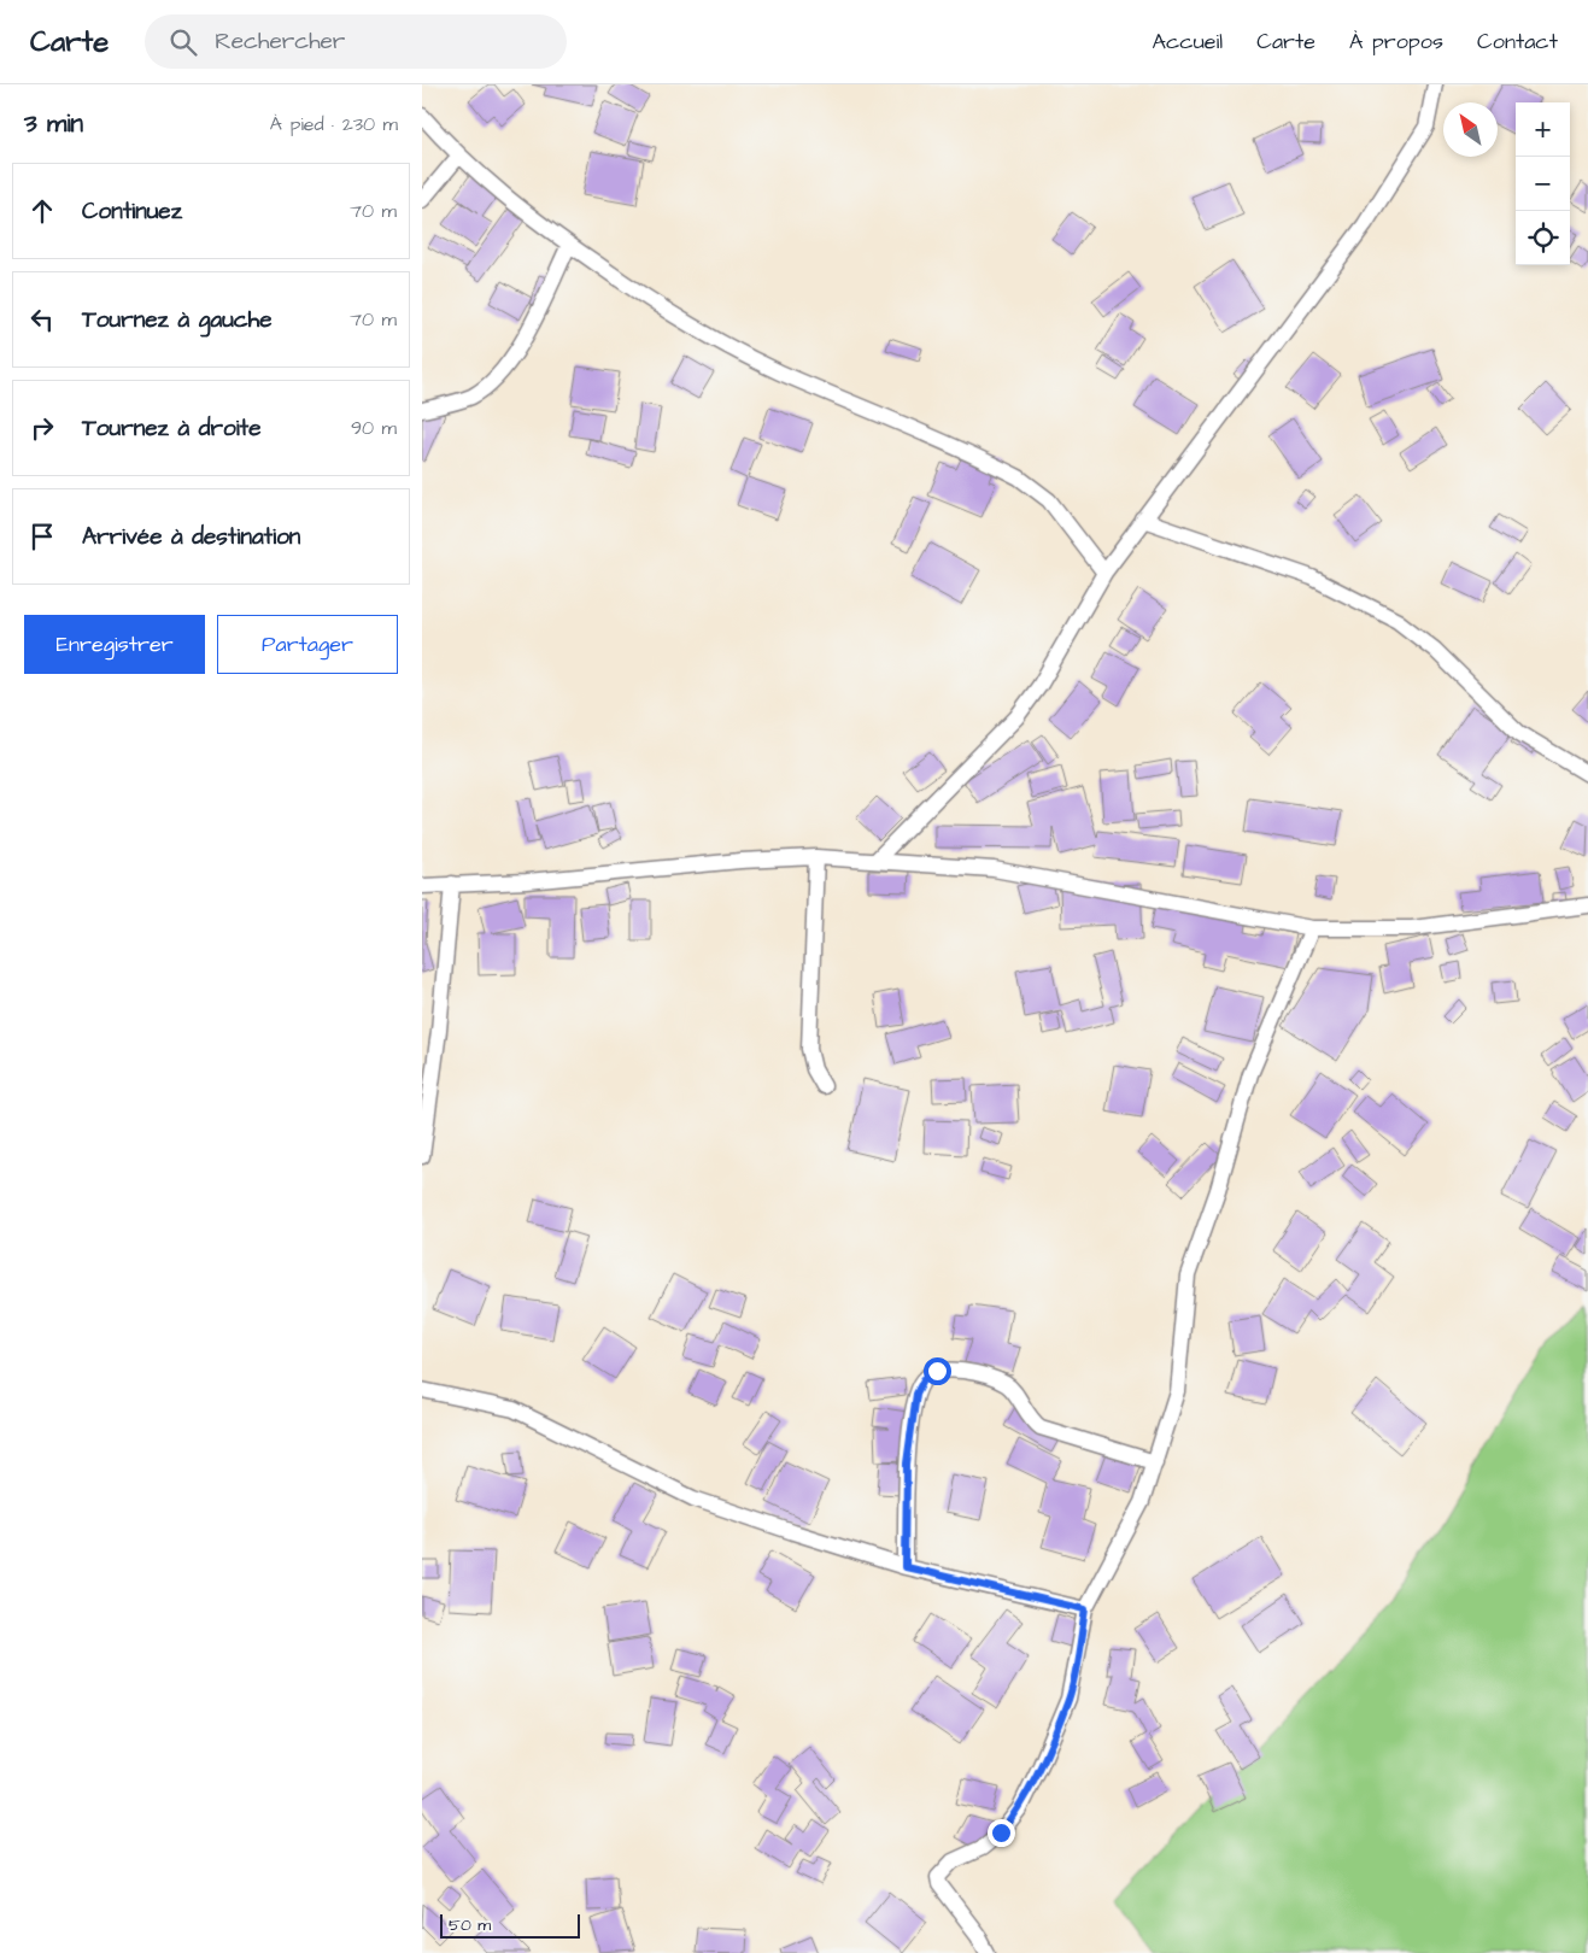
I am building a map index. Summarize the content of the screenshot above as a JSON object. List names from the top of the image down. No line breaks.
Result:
{"scale_bar":"50 m","north":"top left","page":{"header":"Carte","search":"Rechercher","nav":["Accueil","Carte","À propos","Contact"],"heading":["3 min","À pied · 230 m"],"map_buttons":["+","−"],"list":[["Continuez","70 m"],["Tournez à gauche","70 m"],["Tournez à droite","90 m"],"Arrivée à destination"],"buttons":["Enregistrer","Partager"],"scale":"50 m"}}
